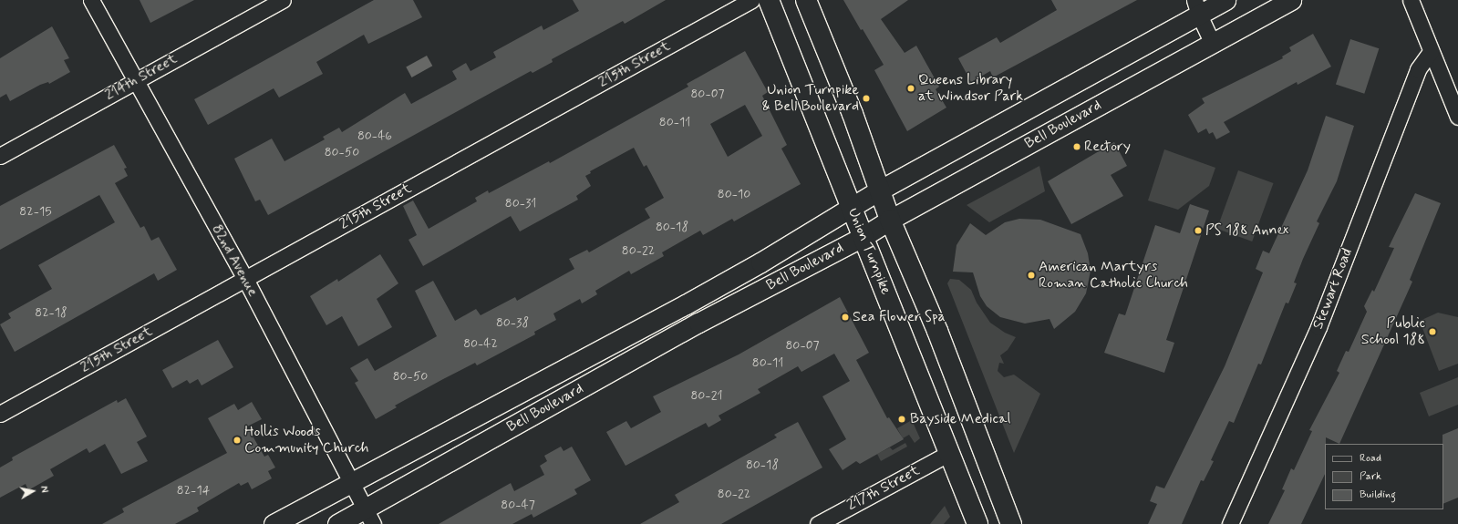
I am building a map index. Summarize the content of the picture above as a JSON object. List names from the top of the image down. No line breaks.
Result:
{"streets":{"main road":["Union Turnpike"],"street":["215th Street","214th Street","Bell Boulevard","82nd Avenue","Stewart Road","217th Street"]},"crossings":[["215th Street","82nd Avenue"],["214th Street","82nd Avenue"],["Bell Boulevard","Union Turnpike"],["Bell Boulevard","82nd Avenue"],["Union Turnpike","217th Street"]],"places":["Queens Library at Windsor Park","Union Turnpike & Bell Boulevard","Rectory","PS 188 Annex","American Martyrs Roman Catholic Church","Sea Flower Spa","Public School 188","Bayside Medical","Hollis Woods Community Church"],"house_numbers":["80-07","80-11","80-46","80-50","80-10","80-31","82-15","80-18","80-22","82-18","80-38","80-42","80-07","80-11","80-50","80-21","80-18","82-14","80-22","80-47"],"legend":["Road","Park","Building"],"north":"right"}
